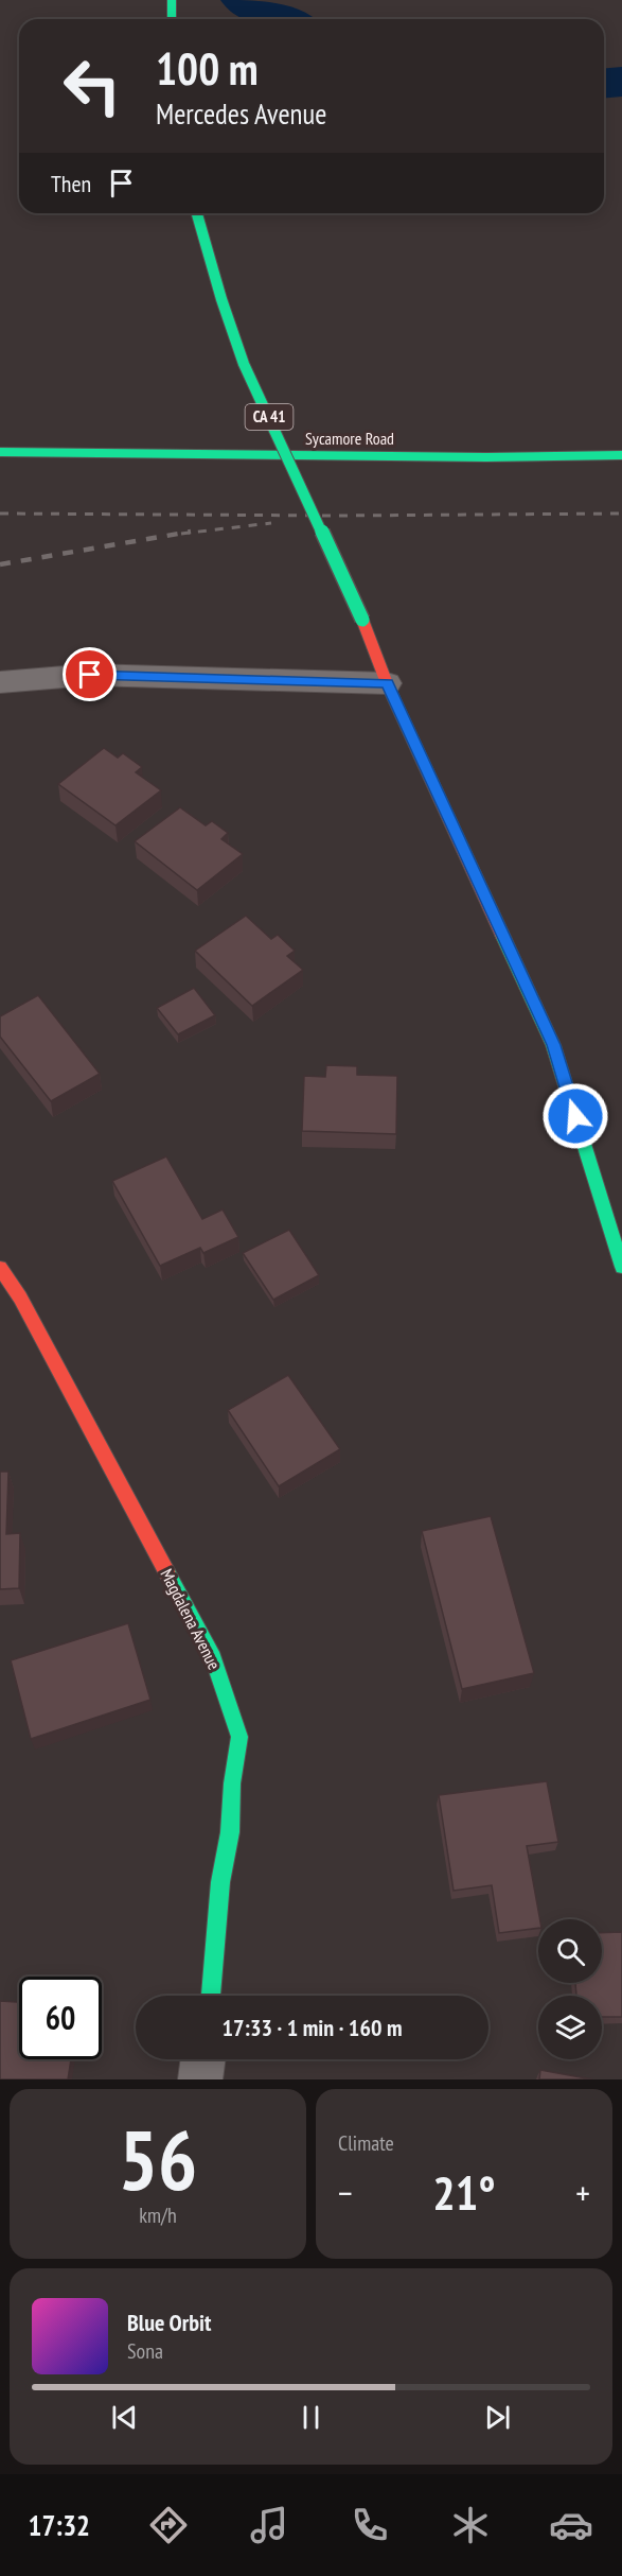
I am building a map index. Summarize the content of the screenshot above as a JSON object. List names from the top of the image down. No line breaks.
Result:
{"streets":{"main road":["CA 41","Sycamore Road","Magdalena Avenue"]},"page":{"turn":["100 m","Mercedes Avenue"],"then":"Then","limit":"60","trip":"17:33 · 1 min · 160 m","tile":[["56","km/h"],"Climate"],"heat":["−","21°","+"],"song":["Blue Orbit","Sona"],"tabs":"17:32"}}
